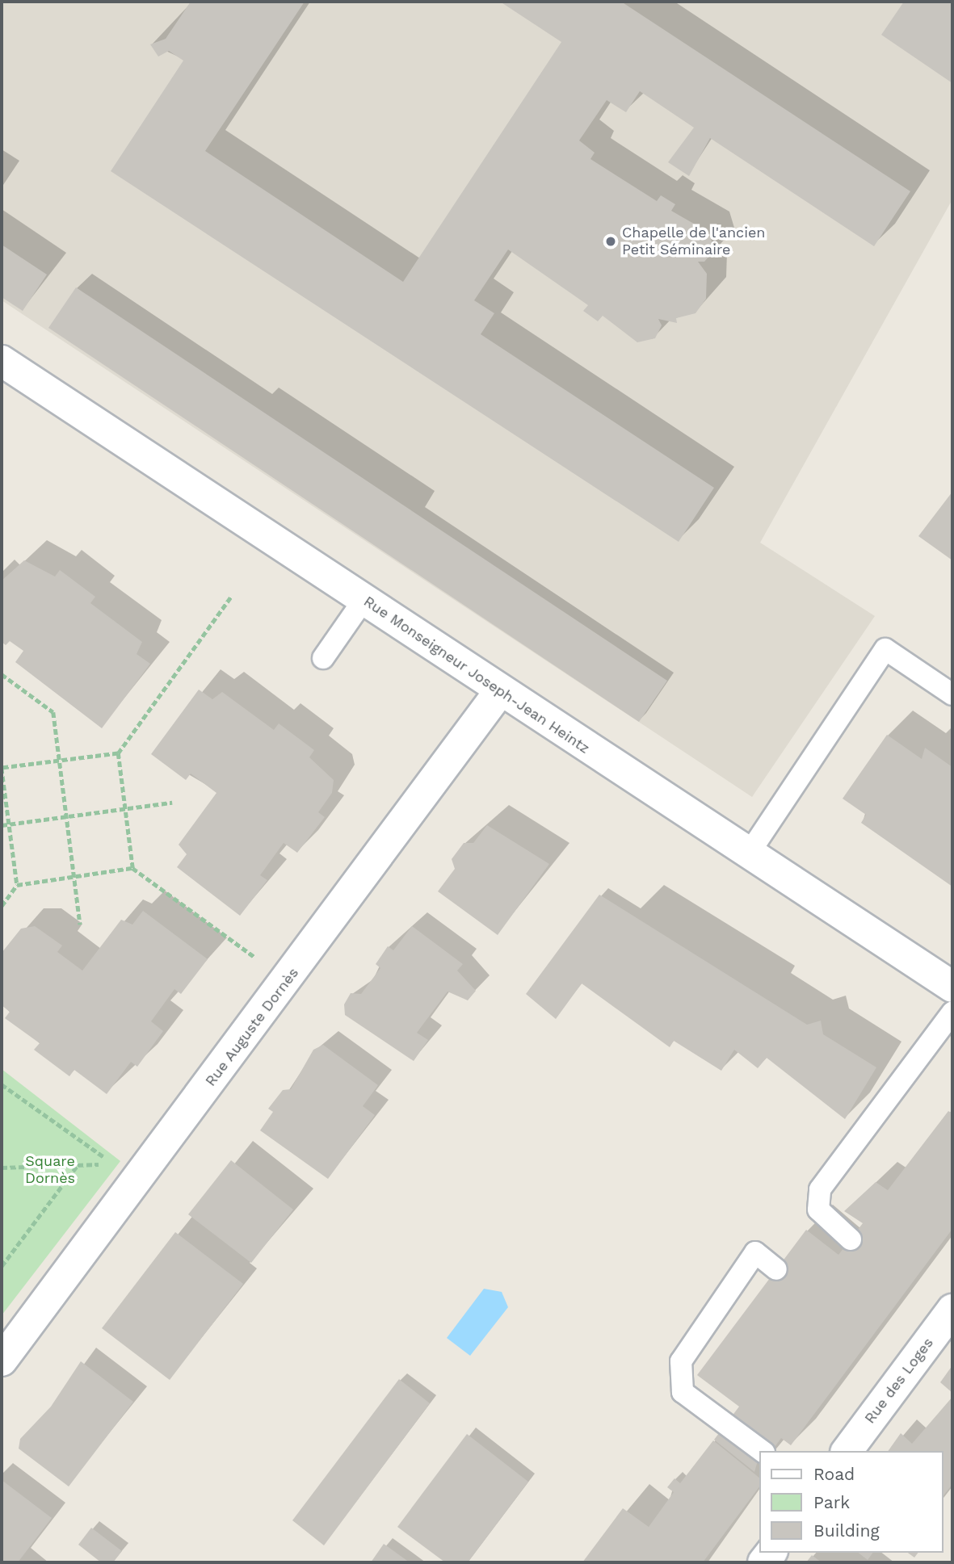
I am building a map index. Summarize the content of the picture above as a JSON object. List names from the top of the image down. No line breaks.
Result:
{"streets":{"street":["Rue Monseigneur Joseph-Jean Heintz","Rue Auguste Dornès","Rue des Loges"]},"crossings":[["Rue Monseigneur Joseph-Jean Heintz","Rue Auguste Dornès"]],"parks":["Square Dornès"],"places":["Chapelle de l'ancien Petit Séminaire"],"legend":["Road","Park","Building"]}
